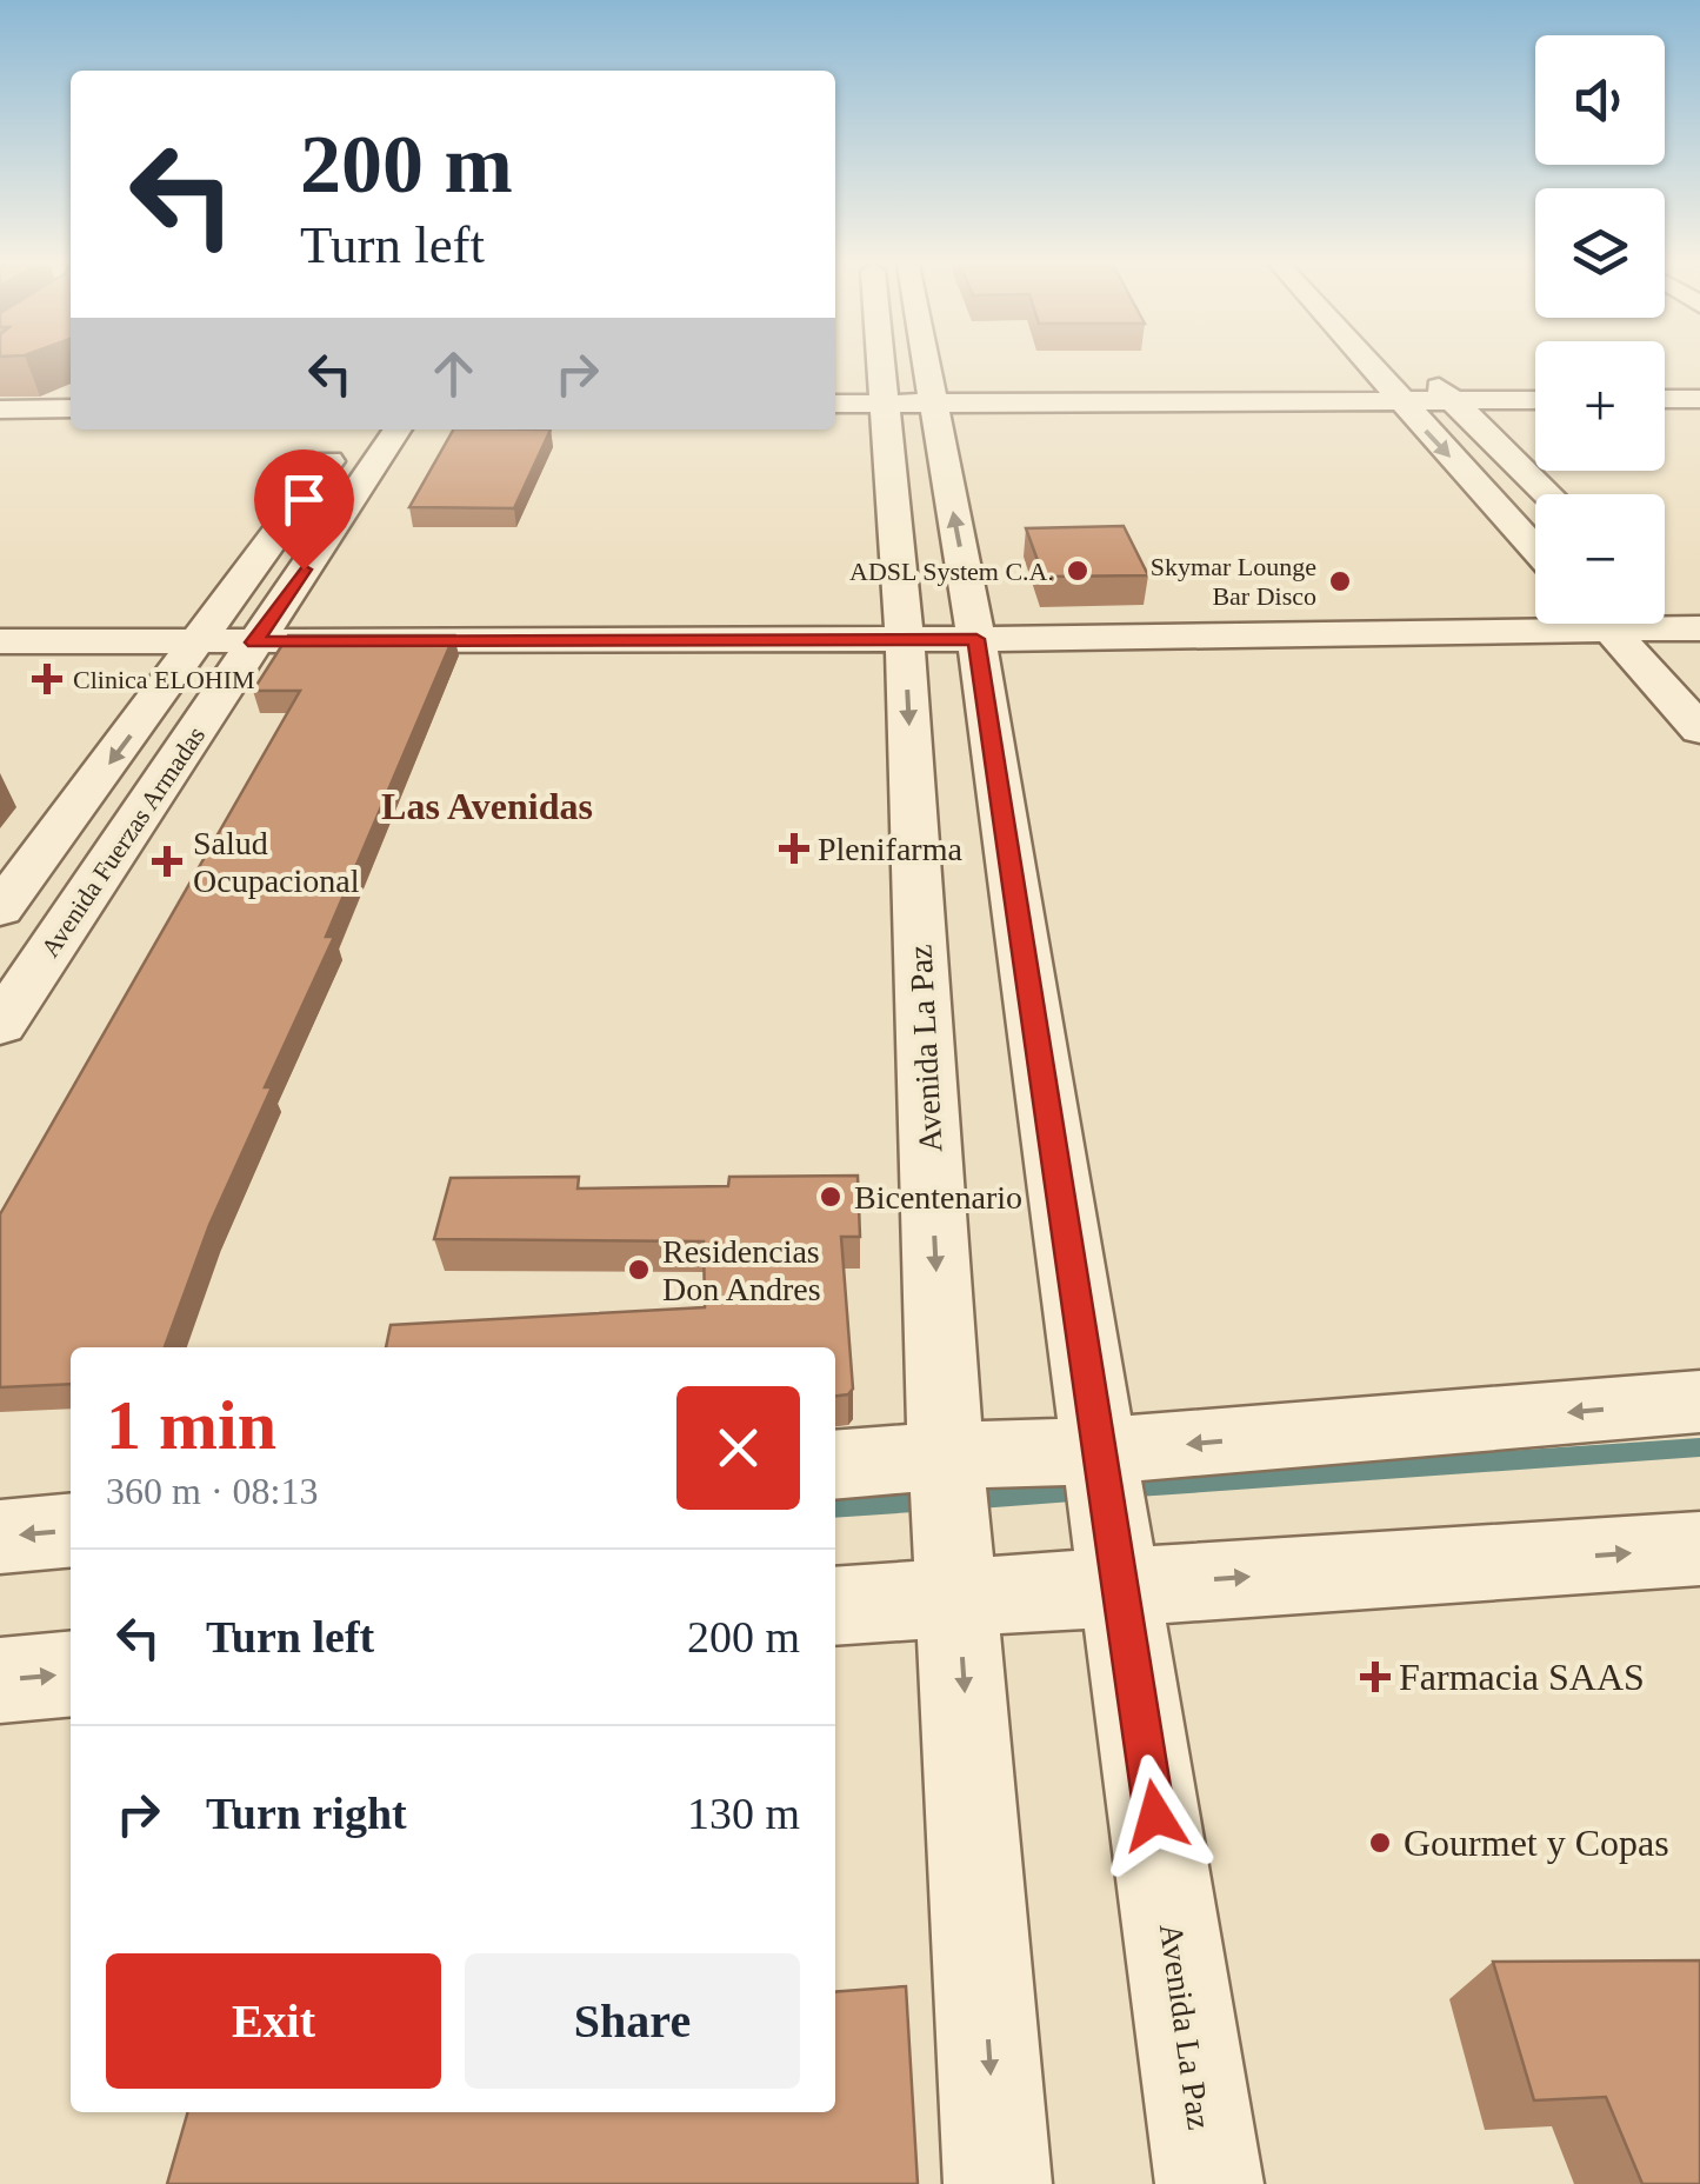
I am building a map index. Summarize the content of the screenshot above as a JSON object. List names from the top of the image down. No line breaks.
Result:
{"streets":{"street":["Avenida Fuerzas Armadas","Avenida La Paz"]},"districts":["Las Avenidas"],"places":{"other":["ADSL System C.A.","Skymar Lounge Bar Disco","Bicentenario","Residencias Don Andres","Gourmet y Copas"],"health":["Clinica ELOHIM","Plenifarma","Salud Ocupacional","Farmacia SAAS"]},"page":{"map_buttons":["+","−"],"turn":["200 m","Turn left"],"heading":["1 min","360 m · 08:13"],"list":[{"name":"Turn left","value":"200 m"},{"name":"Turn right","value":"130 m"}],"buttons":["Exit","Share"]}}
